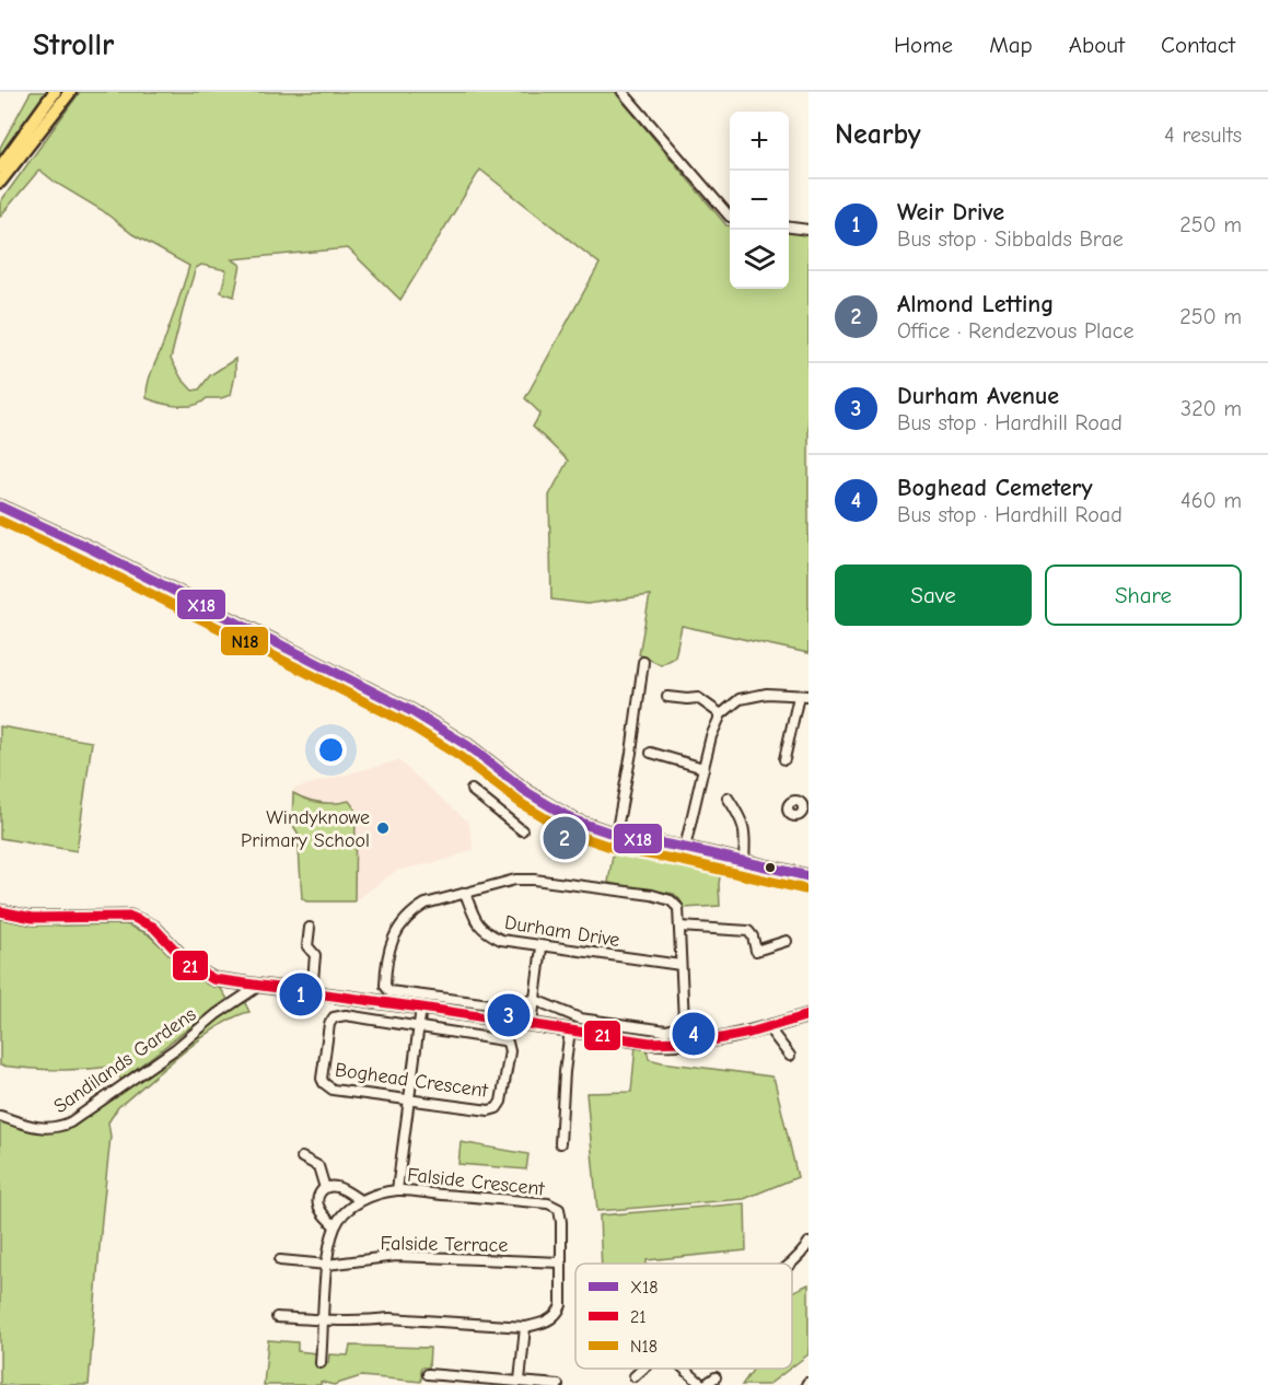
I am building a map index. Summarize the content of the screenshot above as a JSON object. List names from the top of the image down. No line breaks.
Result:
{"streets":{"street":["Durham Drive","Sandilands Gardens","Boghead Crescent","Falside Crescent","Falside Terrace"]},"crossings":[["Falside Crescent","Falside Terrace"]],"places":["Windyknowe Primary School"],"lines":["transit line X18","transit line N18","transit line 21"],"legend":["X18","21","N18"],"page":{"header":"Strollr","nav":["Home","Map","About","Contact"],"heading":["Nearby","4 results"],"map_buttons":["+","−"],"list":[{"mark":"1","name":"Weir Drive","note":"Bus stop · Sibbalds Brae","value":"250 m"},{"mark":"2","name":"Almond Letting","note":"Office · Rendezvous Place","value":"250 m"},{"mark":"3","name":"Durham Avenue","note":"Bus stop · Hardhill Road","value":"320 m"},{"mark":"4","name":"Boghead Cemetery","note":"Bus stop · Hardhill Road","value":"460 m"}],"buttons":["Save","Share"],"pins":["2","1","3","4"]}}
